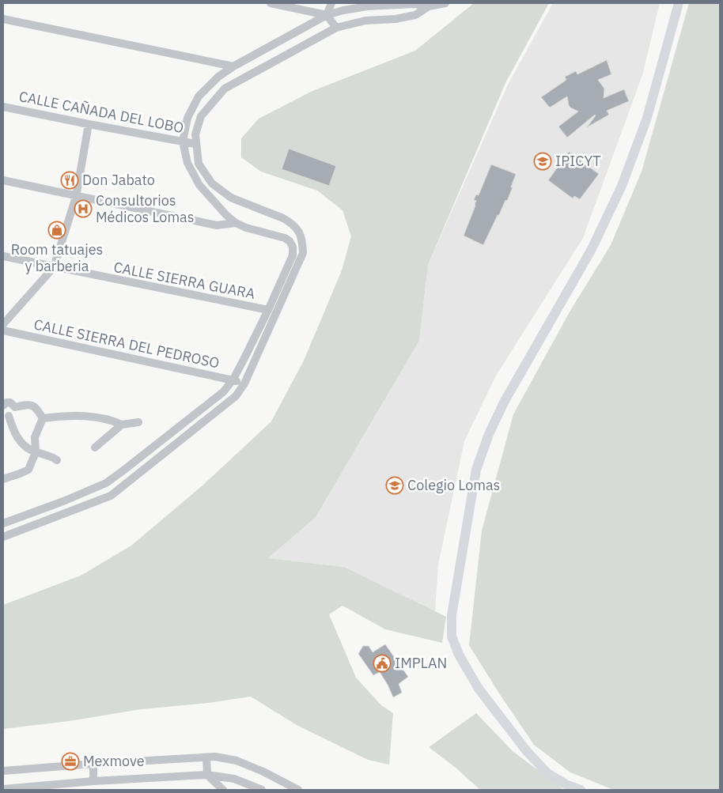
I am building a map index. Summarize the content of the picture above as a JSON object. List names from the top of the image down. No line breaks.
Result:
{"streets":{"street":["CALLE CAÑADA DEL LOBO","CALLE SIERRA GUARA","CALLE SIERRA DEL PEDROSO"]},"places":{"school or university":["IPICYT","Colegio Lomas"],"restaurant":["Don Jabato"],"hospital":["Consultorios Médicos Lomas"],"shop":["Room tatuajes y barberia"],"public building":["IMPLAN"],"office":["Mexmove"]}}
